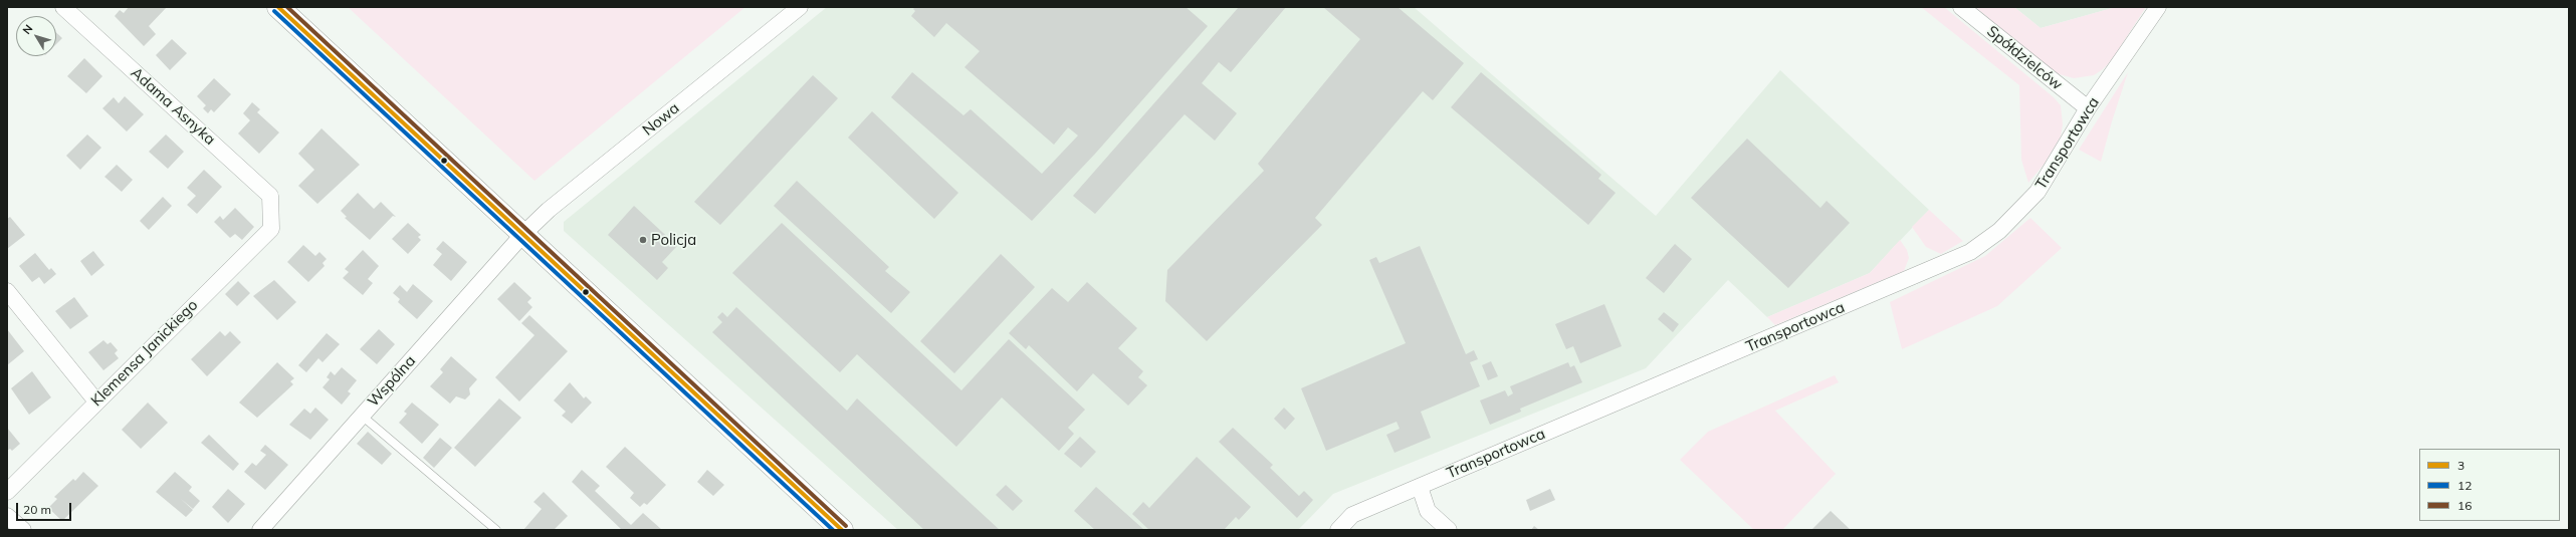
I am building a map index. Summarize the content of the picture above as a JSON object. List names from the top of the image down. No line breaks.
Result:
{"streets":{"street":["Spółdzielców","Adama Asnyka","Nowa","Transportowca","Klemensa Janickiego","Wspólna"]},"crossings":[["Spółdzielców","Transportowca"],["Adama Asnyka","Klemensa Janickiego"],["Nowa","Wspólna"]],"places":["Policja"],"lines":["transit line 3","transit line 16","transit line 12"],"legend":["3","12","16"],"scale_bar":"20 m","north":"top left"}
